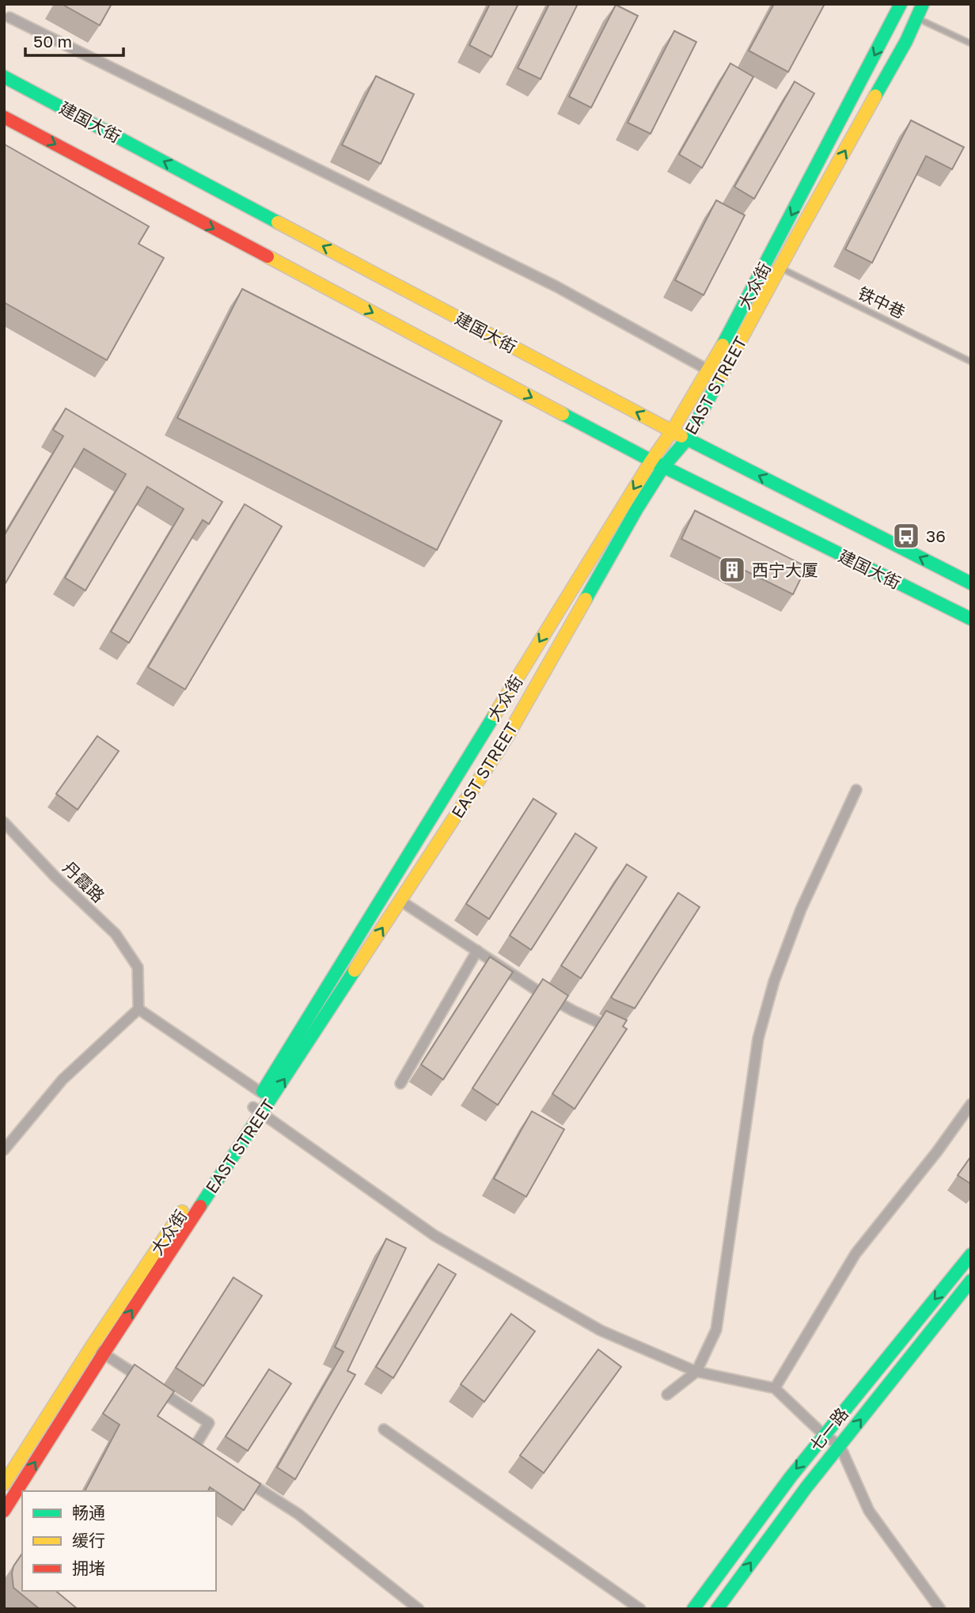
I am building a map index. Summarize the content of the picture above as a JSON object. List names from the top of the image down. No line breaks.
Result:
{"streets":{"main road":["建国大街","大众街","EAST STREET","七一路"],"street":["丹霞路"],"lane":["铁中巷"]},"crossings":[["建国大街","大众街"],["建国大街","EAST STREET"],["大众街","EAST STREET"],["铁中巷","EAST STREET"]],"one_way":["大众街","EAST STREET"],"places":{"bus stop":["36"],"building":["西宁大厦"]},"legend":["畅通","缓行","拥堵"],"scale_bar":"50 m"}
